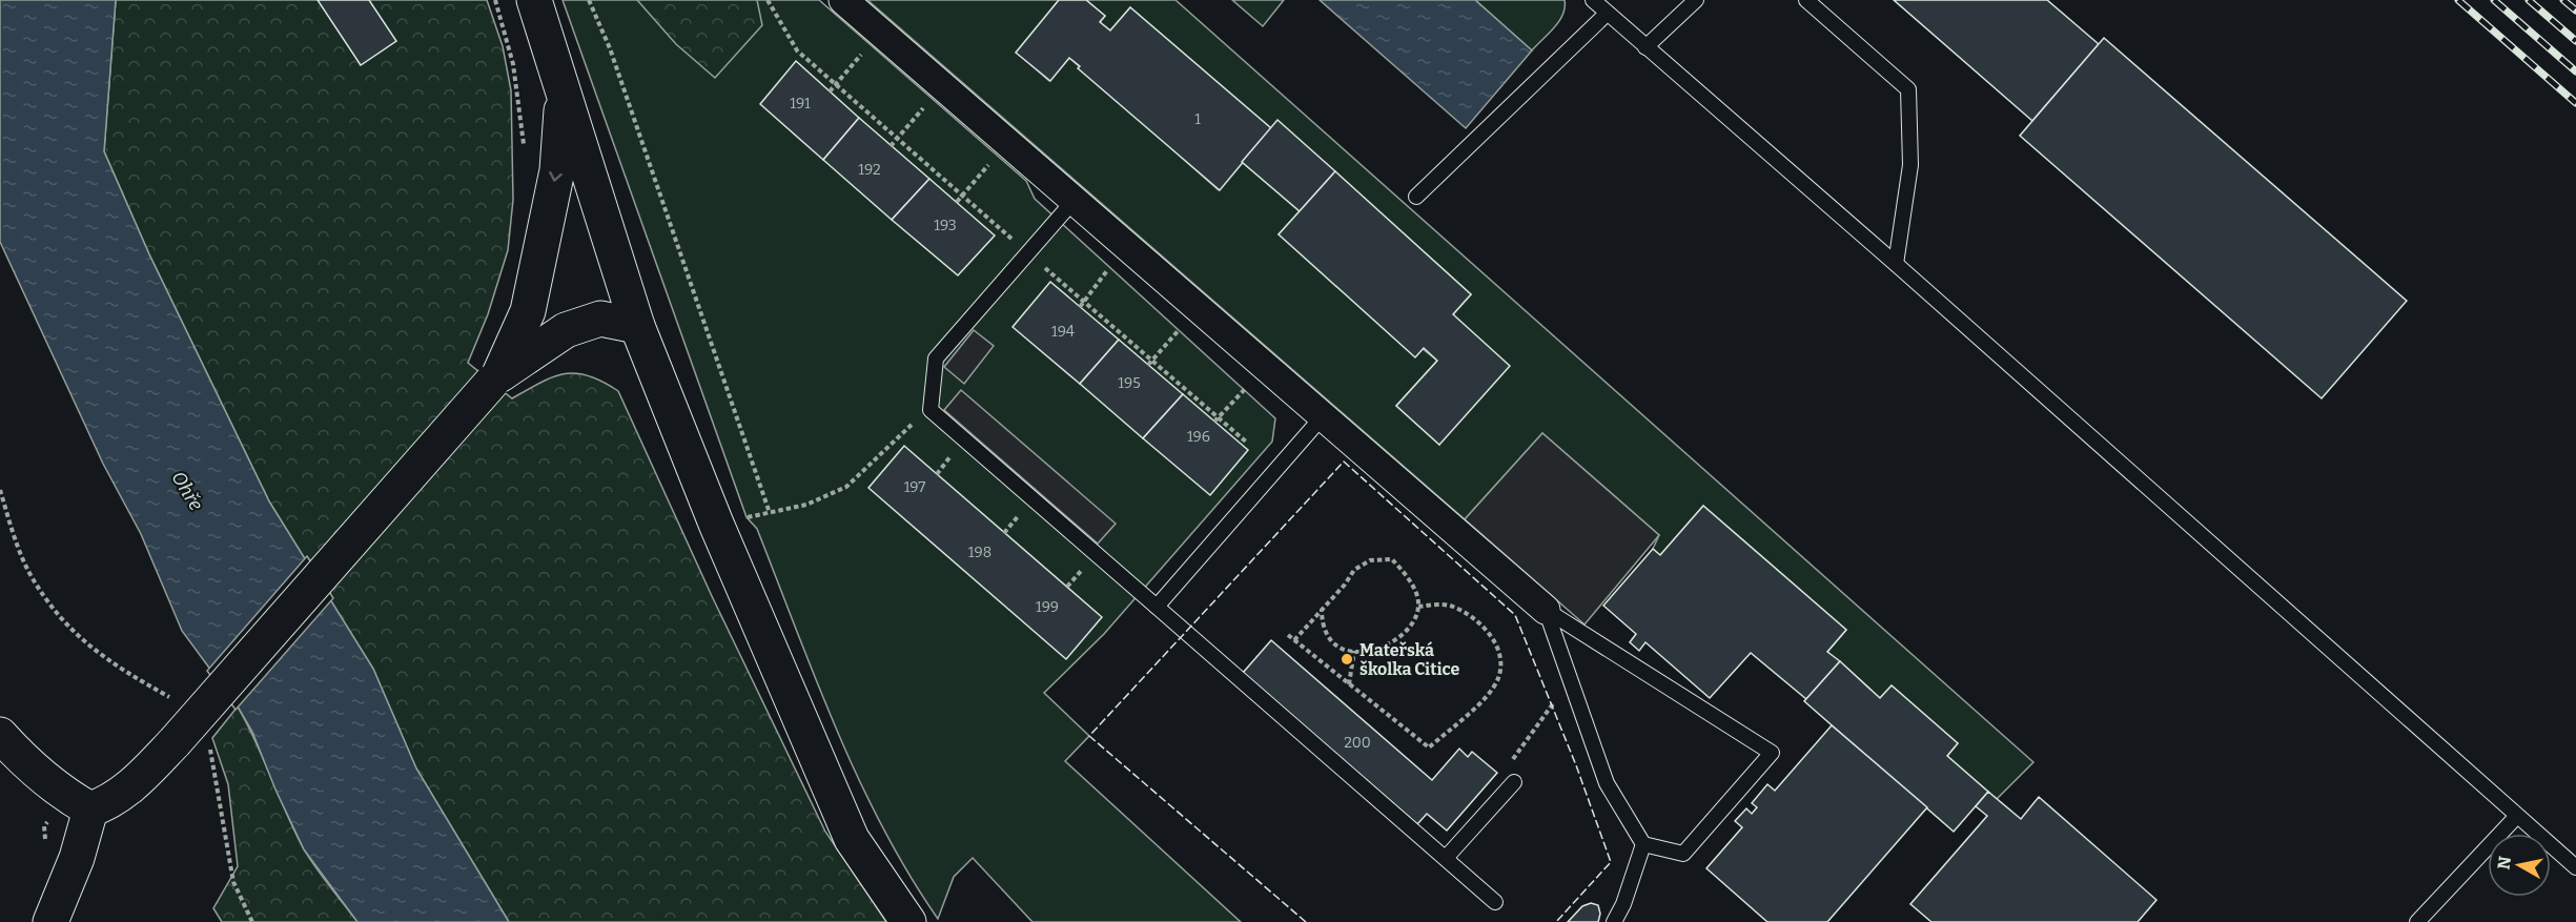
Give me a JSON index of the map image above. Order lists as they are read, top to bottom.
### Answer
{
  "water": ["Ohře"],
  "places": ["Mateřská školka Citice"],
  "house_numbers": [
    "191",
    "1",
    "192",
    "193",
    "194",
    "195",
    "196",
    "197",
    "198",
    "199",
    "200"
  ],
  "north": "left"
}
